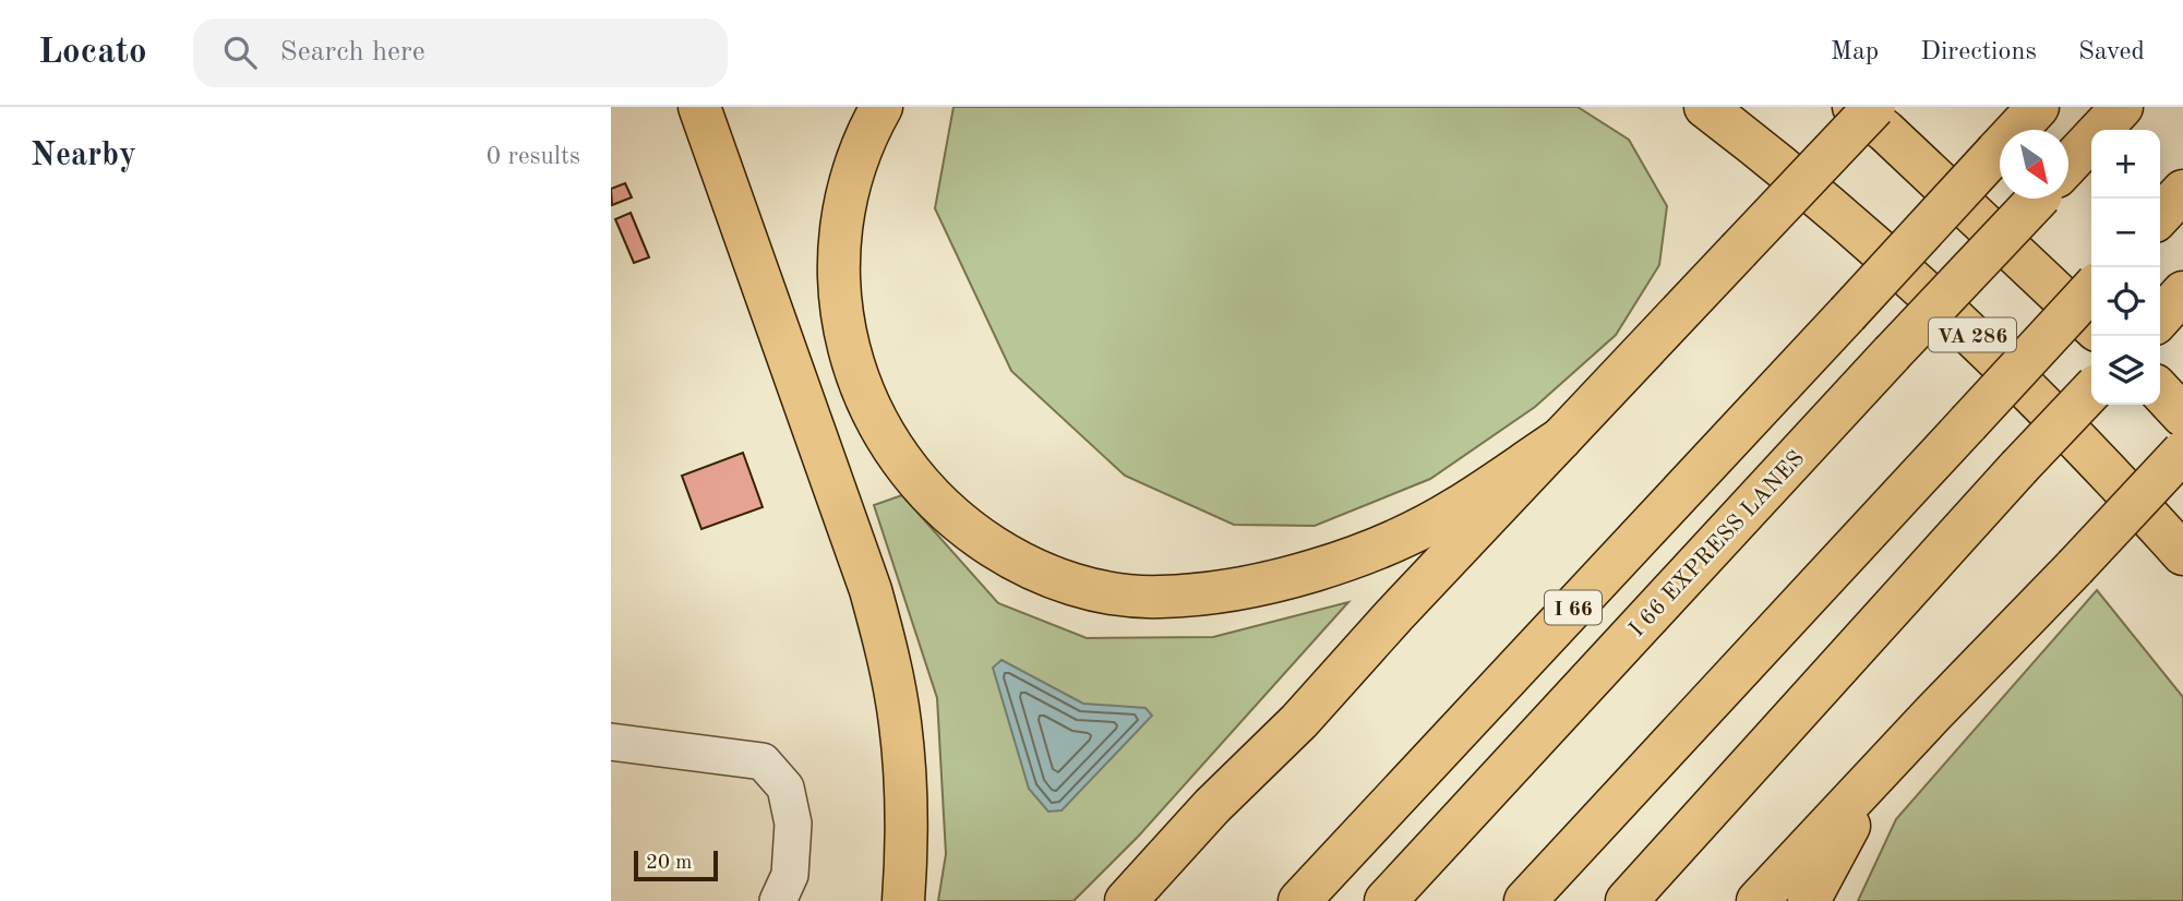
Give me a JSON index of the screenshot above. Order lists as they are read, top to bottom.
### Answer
{
  "streets": {
    "highway": ["VA 286", "I 66 EXPRESS LANES", "I 66"]
  },
  "scale_bar": "20 m",
  "north": "bottom right",
  "page": {
    "header": "Locato",
    "search": "Search here",
    "nav": ["Map", "Directions", "Saved"],
    "heading": ["Nearby", "0 results"],
    "map_buttons": ["+", "−"],
    "scale": "20 m"
  }
}
